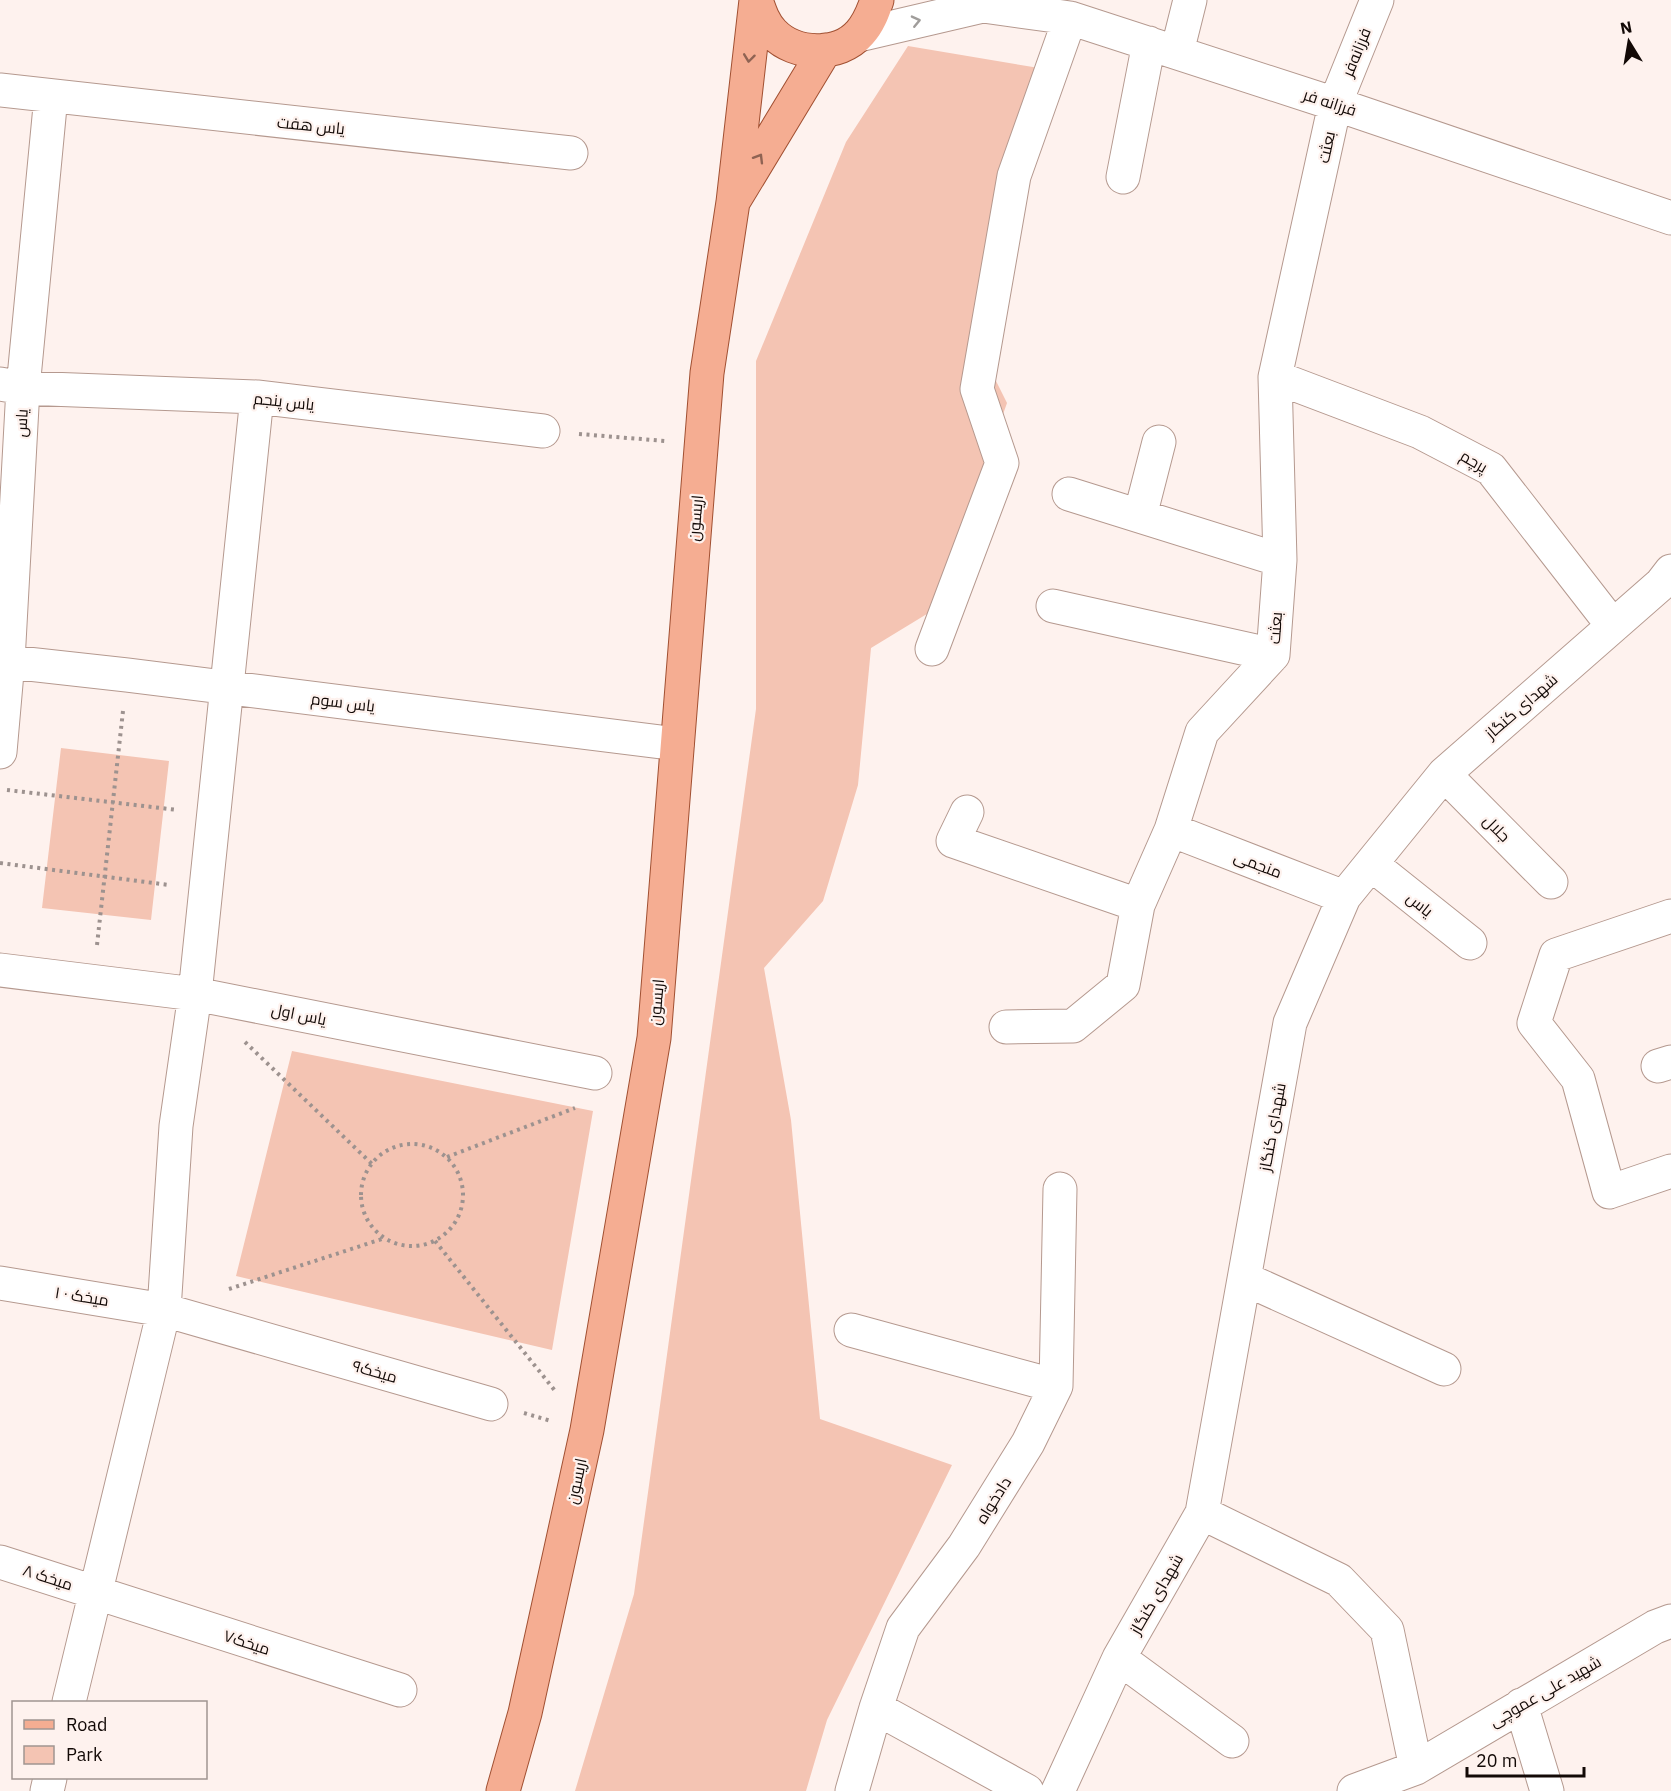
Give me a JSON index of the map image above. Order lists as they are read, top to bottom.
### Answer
{
  "streets": {
    "main road": ["اریسون"],
    "street": [
      "فرزانه‌فر",
      "فرزانه فر",
      "یاس هفت",
      "بعثت",
      "یاس پنجم",
      "یاس",
      "پرچم",
      "یاس سوم",
      "شهدای کنگاز",
      "جلال",
      "منجمی",
      "یاس اول",
      "میخک ۰ ۱",
      "میخک۹",
      "دادخواه",
      "میخک ۸",
      "میخک۷",
      "شهید علی عموچی"
    ]
  },
  "crossings": [
    ["فرزانه‌فر", "فرزانه فر"],
    ["فرزانه‌فر", "بعثت"],
    ["فرزانه فر", "بعثت"],
    ["یاس هفت", "یاس"],
    ["بعثت", "پرچم"],
    ["بعثت", "منجمی"],
    ["یاس پنجم", "یاس"],
    ["یاس", "یاس سوم"],
    ["یاس", "شهدای کنگاز"],
    ["پرچم", "شهدای کنگاز"],
    ["اریسون", "یاس سوم"],
    ["شهدای کنگاز", "جلال"],
    ["شهدای کنگاز", "منجمی"],
    ["میخک ۰ ۱", "میخک۹"],
    ["میخک ۸", "میخک۷"]
  ],
  "legend": ["Road", "Park"],
  "scale_bar": "20 m",
  "north": "top"
}
